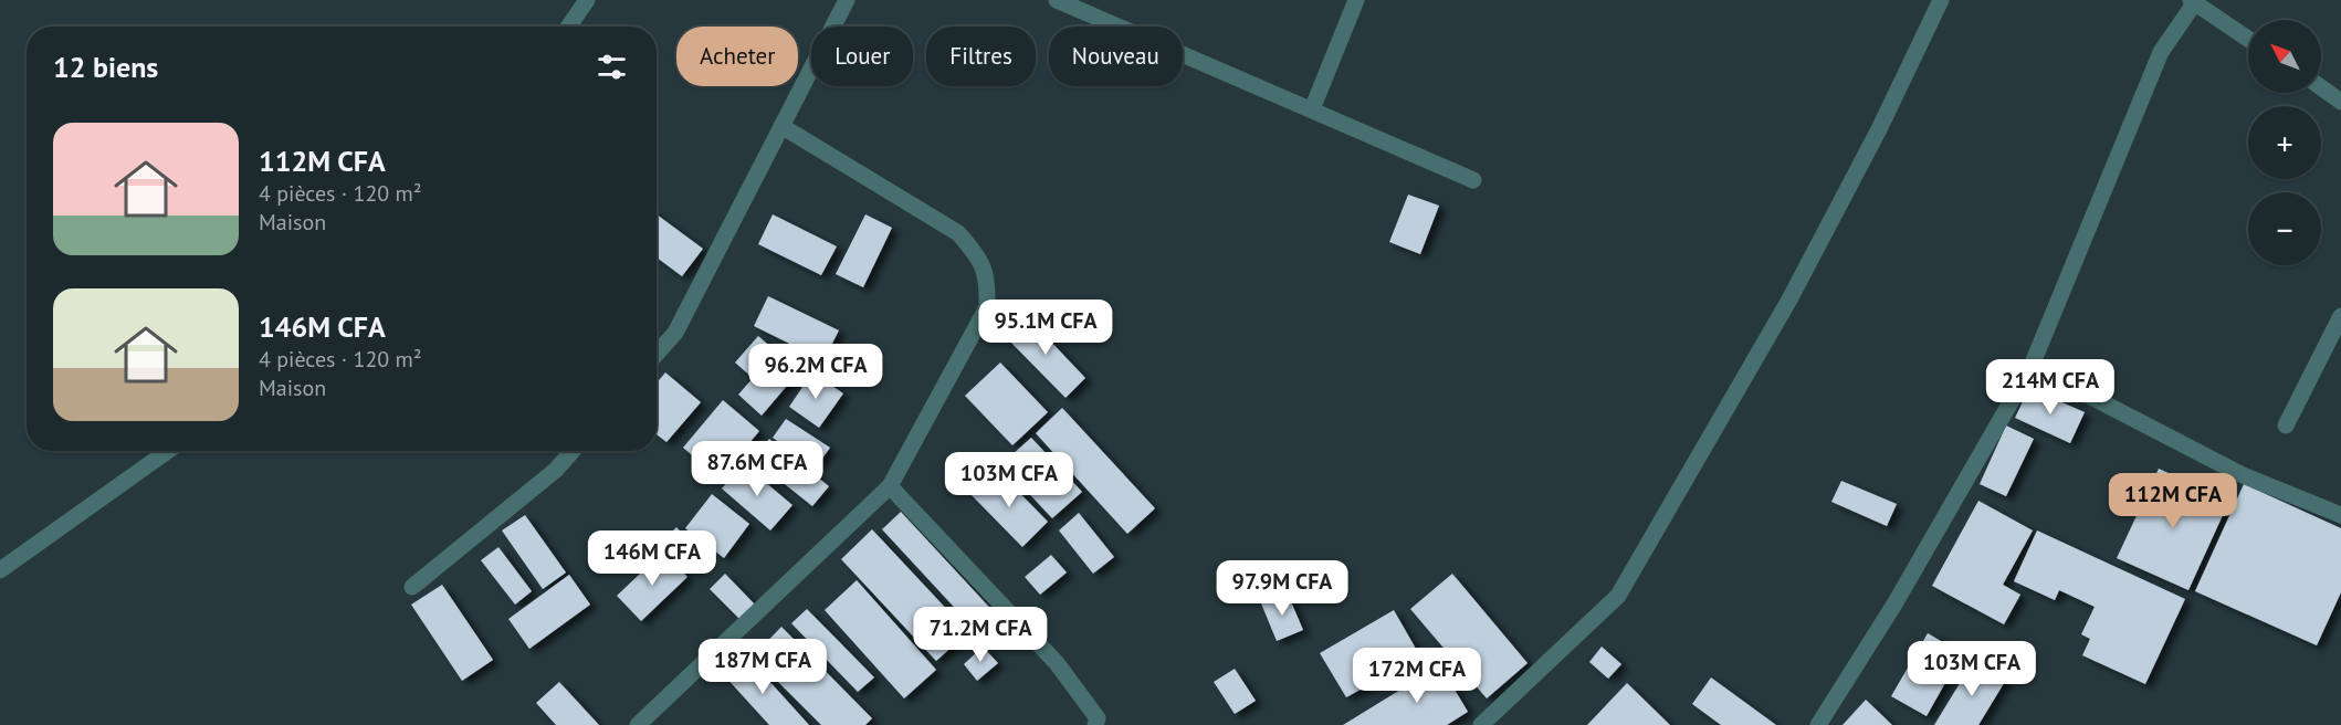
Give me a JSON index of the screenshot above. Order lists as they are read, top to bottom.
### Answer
{
  "north": "top left",
  "page": {
    "map_buttons": ["+", "−"],
    "chip": [
      "Acheter",
      "Louer",
      "Filtres",
      "Nouveau"
    ],
    "heading": "12 biens",
    "list": [
      {
        "name": "112M CFA",
        "note": "4 pièces · 120 m² · Maison"
      },
      {
        "name": "146M CFA",
        "note": "4 pièces · 120 m² · Maison"
      }
    ],
    "price": [
      "95.1M CFA",
      "96.2M CFA",
      "214M CFA",
      "87.6M CFA",
      "103M CFA",
      "112M CFA",
      "146M CFA",
      "97.9M CFA",
      "71.2M CFA",
      "187M CFA",
      "103M CFA",
      "172M CFA"
    ]
  }
}
